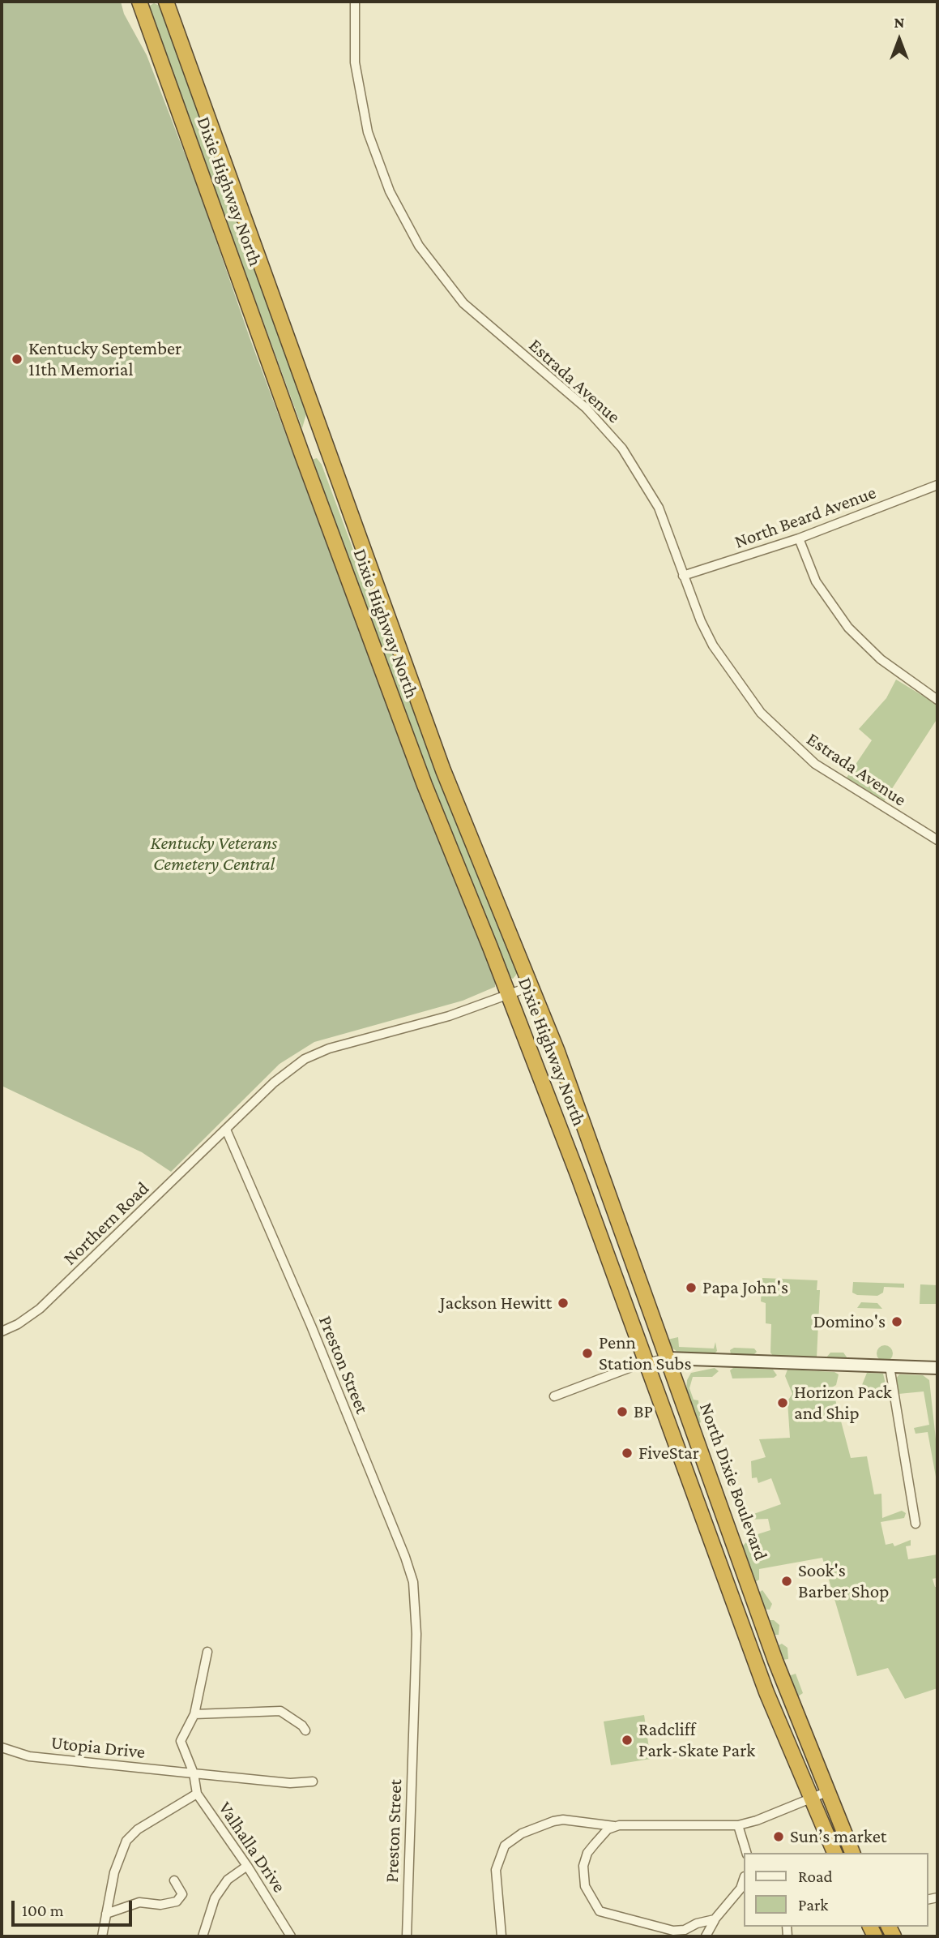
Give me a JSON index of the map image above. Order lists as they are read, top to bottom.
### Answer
{
  "streets": {
    "highway": ["Dixie Highway North", "North Dixie Boulevard"],
    "street": [
      "Estrada Avenue",
      "North Beard Avenue",
      "Northern Road",
      "Preston Street",
      "Utopia Drive",
      "Valhalla Drive"
    ]
  },
  "crossings": [
    ["Dixie Highway North", "North Dixie Boulevard"],
    ["Estrada Avenue", "North Beard Avenue"],
    ["Northern Road", "Preston Street"],
    ["Utopia Drive", "Valhalla Drive"]
  ],
  "parks": ["Kentucky Veterans Cemetery Central"],
  "places": [
    "Kentucky September 11th Memorial",
    "Papa John's",
    "Jackson Hewitt",
    "Domino's",
    "Penn Station Subs",
    "Horizon Pack and Ship",
    "BP",
    "FiveStar",
    "Sook's Barber Shop",
    "Radcliff Park-Skate Park",
    "Sun’s market"
  ],
  "legend": ["Road", "Park"],
  "scale_bar": "100 m",
  "north": "top"
}
